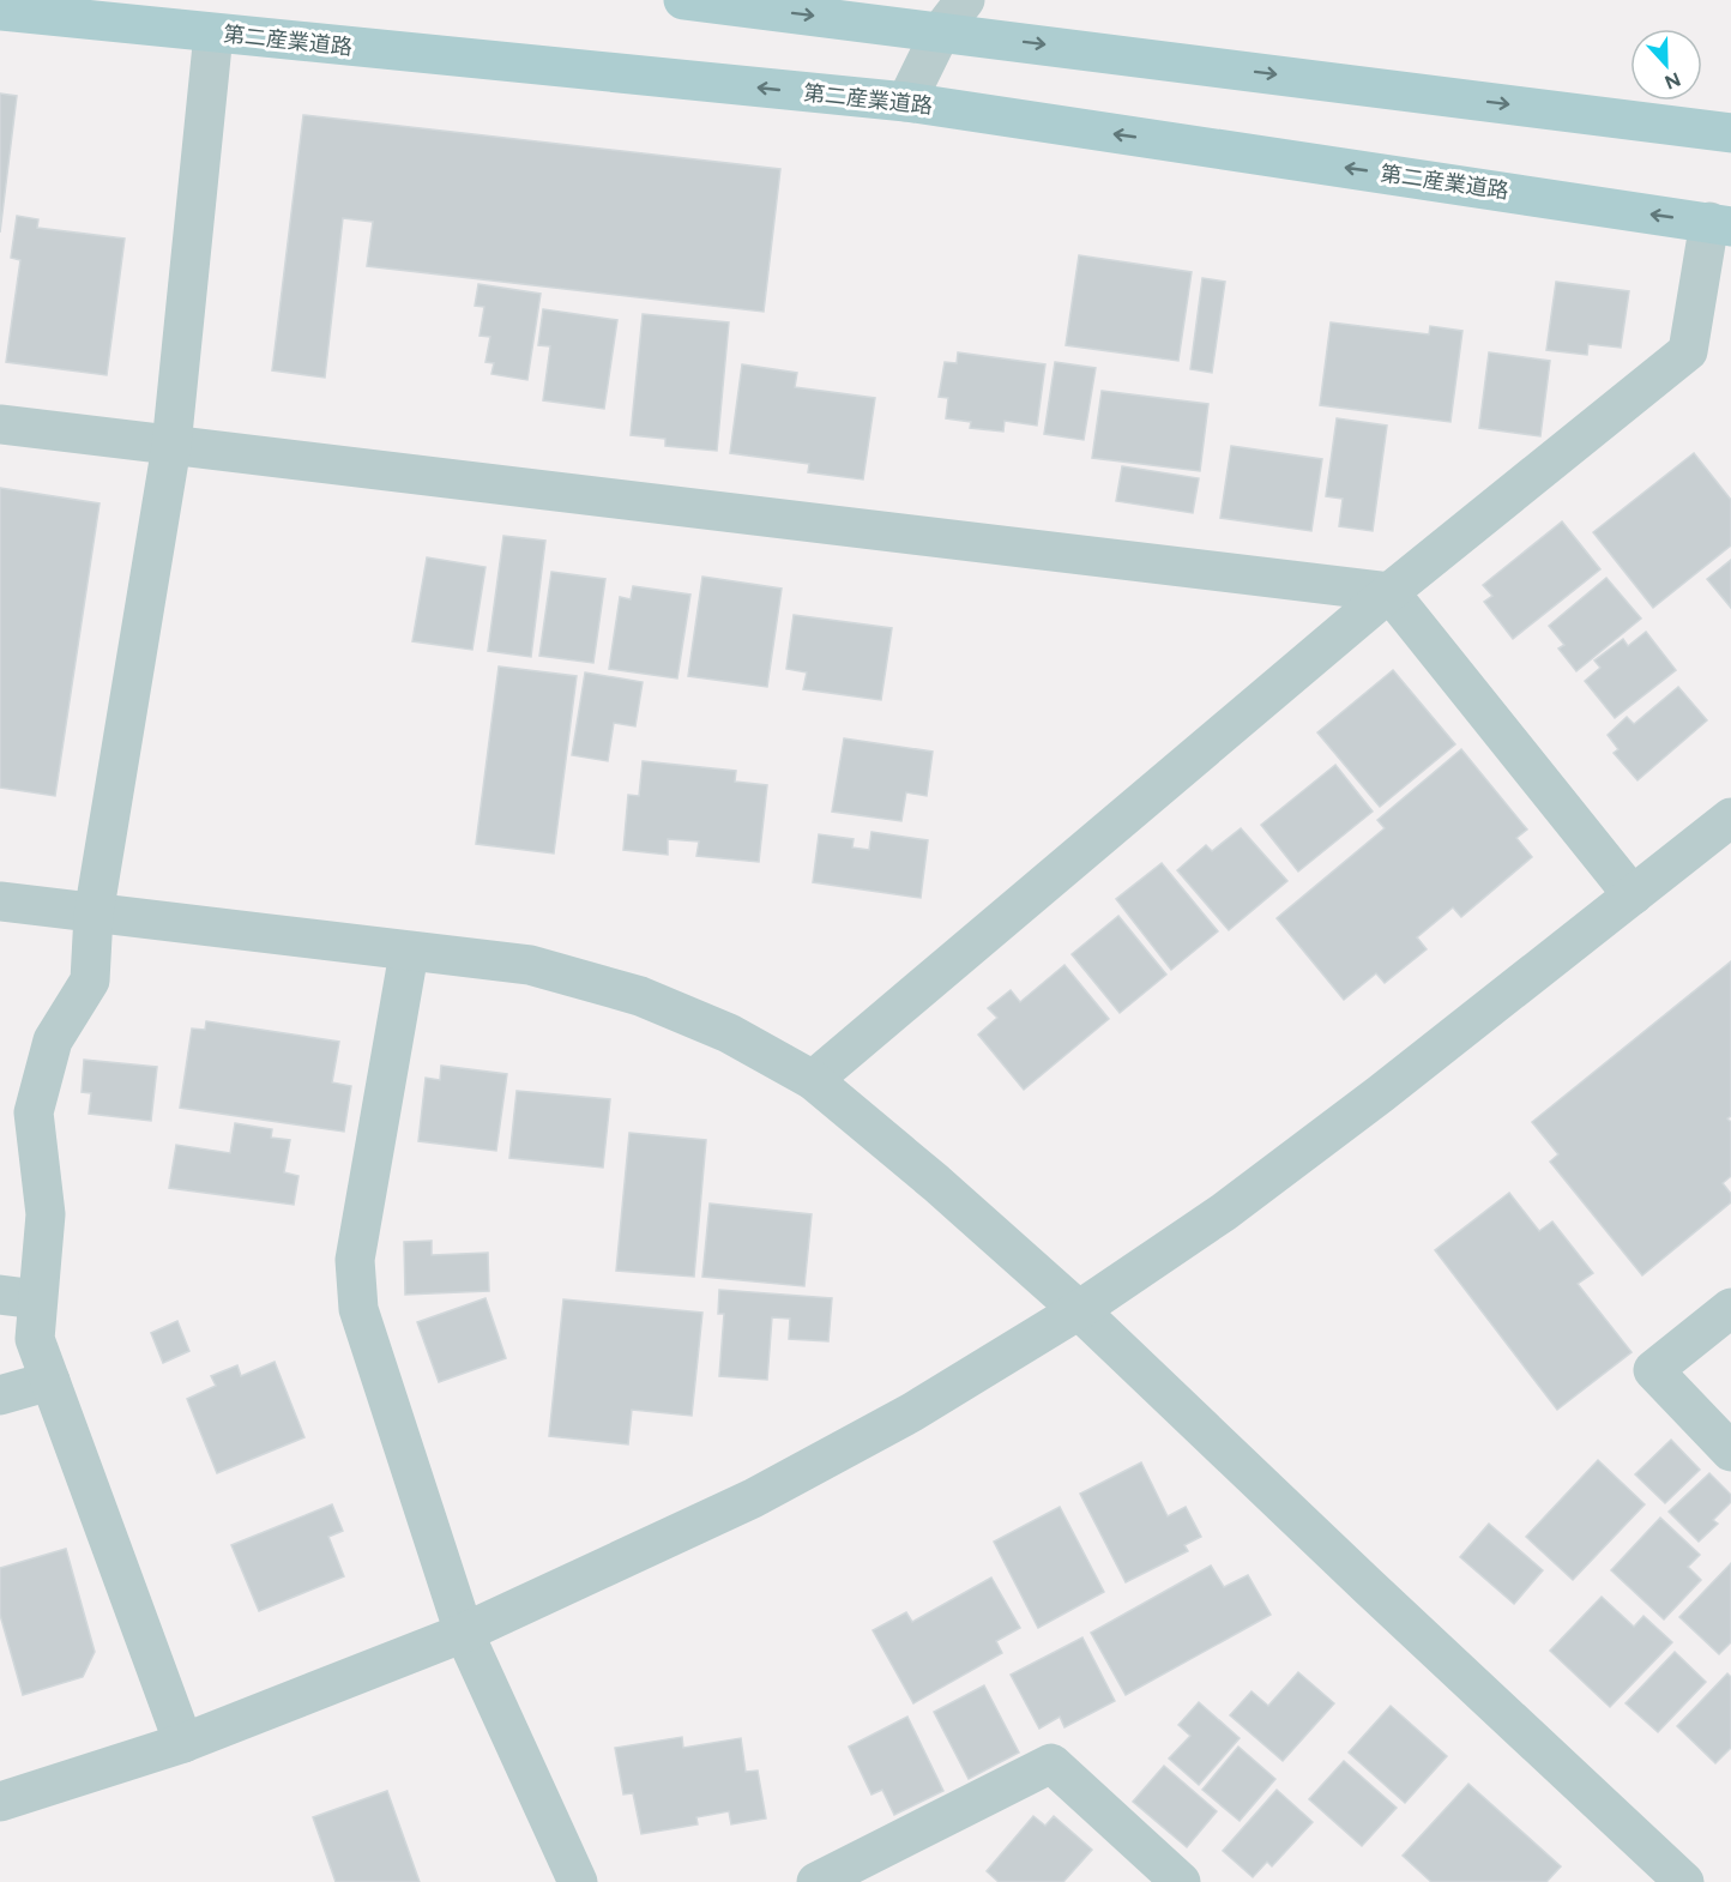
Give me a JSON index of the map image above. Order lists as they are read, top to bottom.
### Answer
{
  "streets": {
    "main road": ["第二産業道路"]
  },
  "north": "bottom"
}
